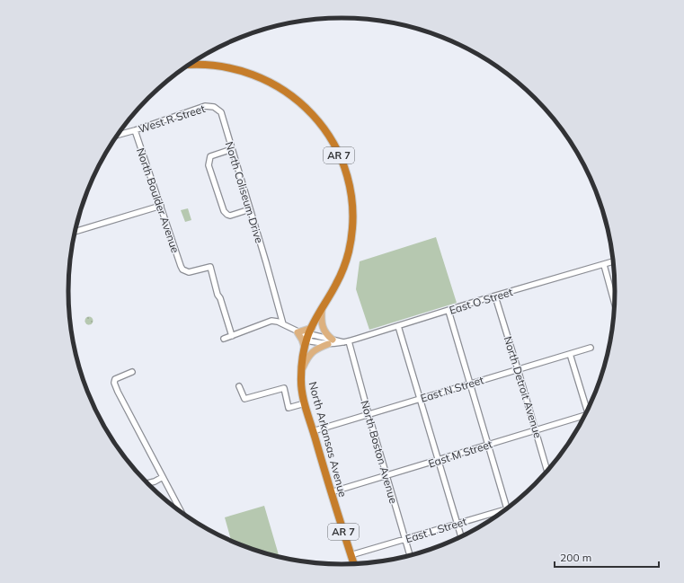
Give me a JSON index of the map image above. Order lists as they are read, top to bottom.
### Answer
{
  "streets": {
    "highway": ["AR 7", "North Arkansas Avenue"],
    "street": [
      "West R Street",
      "North Coliseum Drive",
      "North Boulder Avenue",
      "East O Street",
      "North Detroit Avenue",
      "East N Street",
      "North Boston Avenue",
      "East M Street",
      "East L Street"
    ]
  },
  "crossings": [
    ["West R Street", "North Coliseum Drive"],
    ["West R Street", "North Boulder Avenue"],
    ["North Coliseum Drive", "East O Street"],
    ["East O Street", "North Detroit Avenue"],
    ["East O Street", "North Arkansas Avenue"],
    ["East O Street", "North Boston Avenue"],
    ["North Detroit Avenue", "East N Street"],
    ["North Detroit Avenue", "East M Street"],
    ["East N Street", "North Arkansas Avenue"],
    ["East N Street", "North Boston Avenue"],
    ["North Arkansas Avenue", "East M Street"],
    ["North Arkansas Avenue", "East L Street"],
    ["North Boston Avenue", "East M Street"],
    ["North Boston Avenue", "East L Street"]
  ],
  "scale_bar": "200 m"
}
